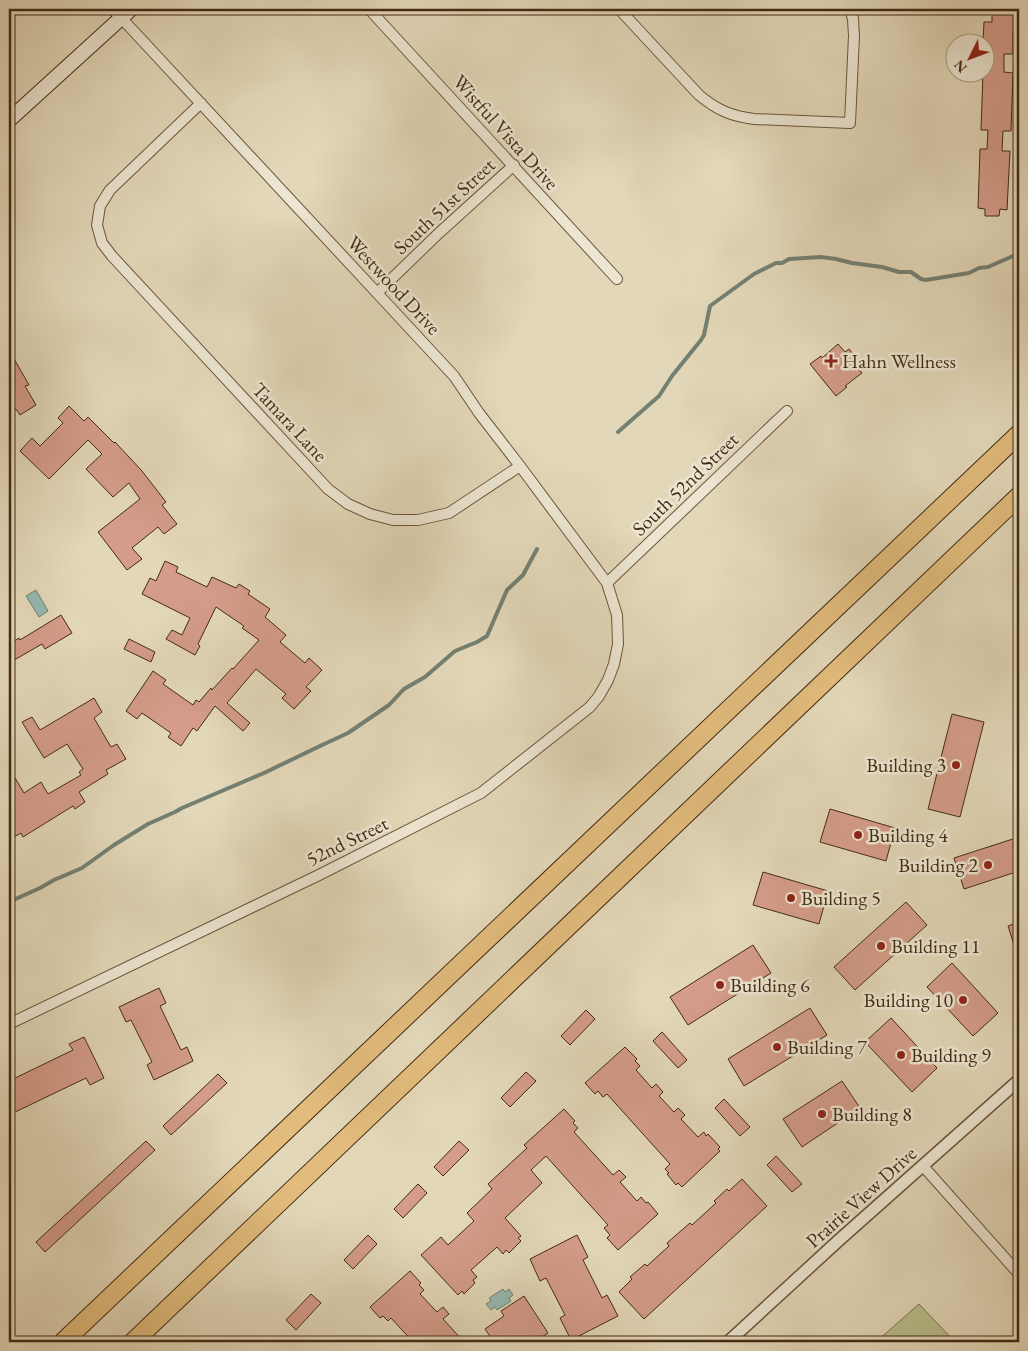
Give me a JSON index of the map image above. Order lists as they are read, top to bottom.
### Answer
{
  "streets": {
    "street": [
      "Wistful Vista Drive",
      "South 51st Street",
      "Westwood Drive",
      "Tamara Lane",
      "South 52nd Street",
      "52nd Street",
      "Prairie View Drive"
    ]
  },
  "crossings": [
    ["Wistful Vista Drive", "South 51st Street"],
    ["South 51st Street", "Westwood Drive"],
    ["Westwood Drive", "Tamara Lane"],
    ["Westwood Drive", "South 52nd Street"],
    ["Westwood Drive", "52nd Street"]
  ],
  "places": {
    "health": ["Hahn Wellness"],
    "other": [
      "Building 3",
      "Building 4",
      "Building 2",
      "Building 5",
      "Building 11",
      "Building 6",
      "Building 10",
      "Building 7",
      "Building 9",
      "Building 8"
    ]
  },
  "north": "bottom left"
}
